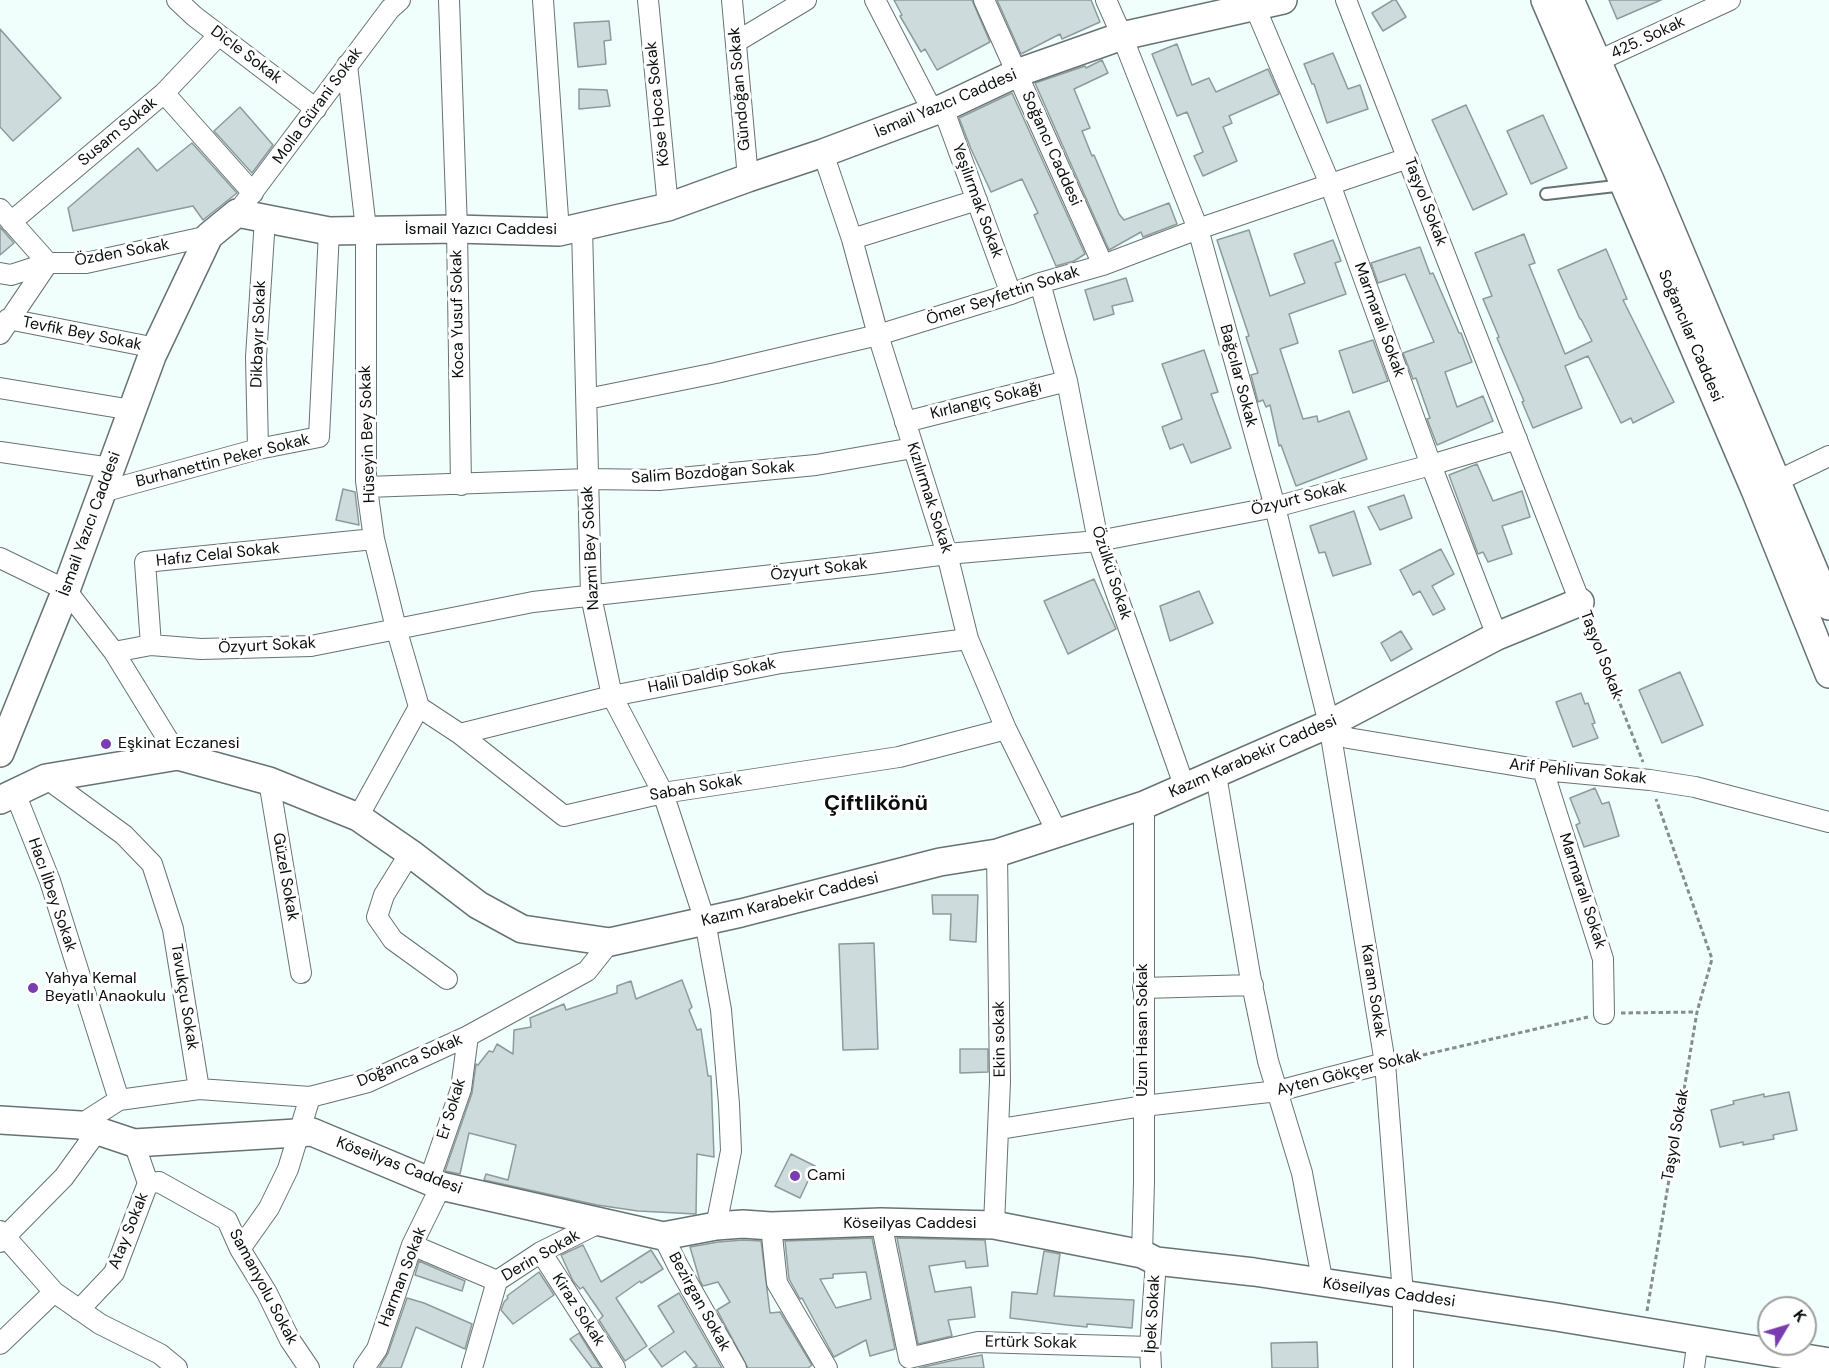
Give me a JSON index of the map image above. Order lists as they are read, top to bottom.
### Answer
{
  "streets": {
    "street": [
      "425. Sokak",
      "Dicle Sokak",
      "Gündoğan Sokak",
      "Köse Hoca Sokak",
      "İsmail Yazıcı Caddesi",
      "Molla Gürani Sokak",
      "Susam Sokak",
      "Soğancı Caddesi",
      "Yeşilırmak Sokak",
      "Taşyol Sokak",
      "Özden Sokak",
      "Ömer Seyfettin Sokak",
      "Koca Yusuf Sokak",
      "Marmaralı Sokak",
      "Tevfik Bey Sokak",
      "Dikbayır Sokak",
      "Soğancılar Caddesi",
      "Bağcılar Sokak",
      "Kırlangıç Sokağı",
      "Hüseyin Bey Sokak",
      "Burhanettin Peker Sokak",
      "Salim Bozdoğan Sokak",
      "Kızılırmak Sokak",
      "Özyurt Sokak",
      "Nazmi Bey Sokak",
      "Hafız Celal Sokak",
      "Özülkü Sokak",
      "Halil Daldip Sokak",
      "Kazım Karabekir Caddesi",
      "Arif Pehlivan Sokak",
      "Sabah Sokak",
      "Güzel Sokak",
      "Hacı İlbey Sokak",
      "Karam Sokak",
      "Tavukçu Sokak",
      "Uzun Hasan Sokak",
      "Ekin sokak",
      "Doğanca Sokak",
      "Ayten Gökçer Sokak",
      "Er Sokak",
      "Köseilyas Caddesi",
      "Atay Sokak",
      "Derin Sokak",
      "Harman Sokak",
      "Samanyolu Sokak",
      "Bezirgan Sokak",
      "Kiraz Sokak",
      "İpek Sokak",
      "Ertürk Sokak"
    ]
  },
  "crossings": [
    ["425. Sokak", "Soğancılar Caddesi"],
    ["Dicle Sokak", "Molla Gürani Sokak"],
    ["Dicle Sokak", "Susam Sokak"],
    ["Gündoğan Sokak", "İsmail Yazıcı Caddesi"],
    ["Köse Hoca Sokak", "İsmail Yazıcı Caddesi"],
    ["İsmail Yazıcı Caddesi", "Molla Gürani Sokak"],
    ["İsmail Yazıcı Caddesi", "Soğancı Caddesi"],
    ["İsmail Yazıcı Caddesi", "Yeşilırmak Sokak"],
    ["İsmail Yazıcı Caddesi", "Özden Sokak"],
    ["İsmail Yazıcı Caddesi", "Koca Yusuf Sokak"],
    ["İsmail Yazıcı Caddesi", "Marmaralı Sokak"],
    ["İsmail Yazıcı Caddesi", "Tevfik Bey Sokak"],
    ["İsmail Yazıcı Caddesi", "Dikbayır Sokak"],
    ["İsmail Yazıcı Caddesi", "Bağcılar Sokak"],
    ["İsmail Yazıcı Caddesi", "Hüseyin Bey Sokak"],
    ["İsmail Yazıcı Caddesi", "Burhanettin Peker Sokak"],
    ["İsmail Yazıcı Caddesi", "Kızılırmak Sokak"],
    ["İsmail Yazıcı Caddesi", "Nazmi Bey Sokak"],
    ["Molla Gürani Sokak", "Hüseyin Bey Sokak"],
    ["Soğancı Caddesi", "Ömer Seyfettin Sokak"],
    ["Yeşilırmak Sokak", "Ömer Seyfettin Sokak"],
    ["Taşyol Sokak", "Ömer Seyfettin Sokak"],
    ["Taşyol Sokak", "Özyurt Sokak"],
    ["Taşyol Sokak", "Kazım Karabekir Caddesi"],
    ["Taşyol Sokak", "Arif Pehlivan Sokak"],
    ["Taşyol Sokak", "Ayten Gökçer Sokak"],
    ["Taşyol Sokak", "Köseilyas Caddesi"],
    ["Ömer Seyfettin Sokak", "Marmaralı Sokak"],
    ["Ömer Seyfettin Sokak", "Bağcılar Sokak"],
    ["Ömer Seyfettin Sokak", "Kızılırmak Sokak"],
    ["Ömer Seyfettin Sokak", "Nazmi Bey Sokak"],
    ["Ömer Seyfettin Sokak", "Özülkü Sokak"],
    ["Koca Yusuf Sokak", "Salim Bozdoğan Sokak"],
    ["Marmaralı Sokak", "Özyurt Sokak"],
    ["Marmaralı Sokak", "Kazım Karabekir Caddesi"],
    ["Marmaralı Sokak", "Arif Pehlivan Sokak"],
    ["Marmaralı Sokak", "Ayten Gökçer Sokak"],
    ["Dikbayır Sokak", "Burhanettin Peker Sokak"],
    ["Bağcılar Sokak", "Özyurt Sokak"],
    ["Bağcılar Sokak", "Kazım Karabekir Caddesi"],
    ["Bağcılar Sokak", "Arif Pehlivan Sokak"],
    ["Bağcılar Sokak", "Karam Sokak"],
    ["Kırlangıç Sokağı", "Kızılırmak Sokak"],
    ["Kırlangıç Sokağı", "Özülkü Sokak"],
    ["Hüseyin Bey Sokak", "Salim Bozdoğan Sokak"],
    ["Hüseyin Bey Sokak", "Özyurt Sokak"],
    ["Hüseyin Bey Sokak", "Hafız Celal Sokak"],
    ["Hüseyin Bey Sokak", "Sabah Sokak"],
    ["Salim Bozdoğan Sokak", "Kızılırmak Sokak"],
    ["Salim Bozdoğan Sokak", "Nazmi Bey Sokak"],
    ["Kızılırmak Sokak", "Özyurt Sokak"],
    ["Kızılırmak Sokak", "Halil Daldip Sokak"],
    ["Kızılırmak Sokak", "Kazım Karabekir Caddesi"],
    ["Kızılırmak Sokak", "Sabah Sokak"],
    ["Özyurt Sokak", "Nazmi Bey Sokak"],
    ["Özyurt Sokak", "Hafız Celal Sokak"],
    ["Özyurt Sokak", "Özülkü Sokak"],
    ["Nazmi Bey Sokak", "Halil Daldip Sokak"],
    ["Nazmi Bey Sokak", "Kazım Karabekir Caddesi"],
    ["Nazmi Bey Sokak", "Sabah Sokak"],
    ["Nazmi Bey Sokak", "Köseilyas Caddesi"],
    ["Özülkü Sokak", "Kazım Karabekir Caddesi"],
    ["Halil Daldip Sokak", "Sabah Sokak"],
    ["Kazım Karabekir Caddesi", "Arif Pehlivan Sokak"],
    ["Kazım Karabekir Caddesi", "Güzel Sokak"],
    ["Kazım Karabekir Caddesi", "Hacı İlbey Sokak"],
    ["Kazım Karabekir Caddesi", "Karam Sokak"],
    ["Kazım Karabekir Caddesi", "Tavukçu Sokak"],
    ["Kazım Karabekir Caddesi", "Uzun Hasan Sokak"],
    ["Kazım Karabekir Caddesi", "Ekin sokak"],
    ["Kazım Karabekir Caddesi", "Doğanca Sokak"],
    ["Arif Pehlivan Sokak", "Karam Sokak"],
    ["Hacı İlbey Sokak", "Doğanca Sokak"],
    ["Karam Sokak", "Ayten Gökçer Sokak"],
    ["Karam Sokak", "Köseilyas Caddesi"],
    ["Tavukçu Sokak", "Doğanca Sokak"],
    ["Uzun Hasan Sokak", "Ayten Gökçer Sokak"],
    ["Uzun Hasan Sokak", "Köseilyas Caddesi"],
    ["Uzun Hasan Sokak", "İpek Sokak"],
    ["Ekin sokak", "Ayten Gökçer Sokak"],
    ["Ekin sokak", "Köseilyas Caddesi"],
    ["Doğanca Sokak", "Er Sokak"],
    ["Doğanca Sokak", "Köseilyas Caddesi"],
    ["Er Sokak", "Köseilyas Caddesi"],
    ["Er Sokak", "Harman Sokak"],
    ["Köseilyas Caddesi", "Atay Sokak"],
    ["Köseilyas Caddesi", "Derin Sokak"],
    ["Köseilyas Caddesi", "Harman Sokak"],
    ["Köseilyas Caddesi", "Bezirgan Sokak"],
    ["Köseilyas Caddesi", "İpek Sokak"],
    ["Köseilyas Caddesi", "Ertürk Sokak"],
    ["Atay Sokak", "Samanyolu Sokak"],
    ["Derin Sokak", "Kiraz Sokak"],
    ["İpek Sokak", "Ertürk Sokak"]
  ],
  "districts": ["Çiftlikönü"],
  "places": ["Eşkinat Eczanesi", "Yahya Kemal Beyatlı Anaokulu", "Cami"],
  "north": "top right"
}
